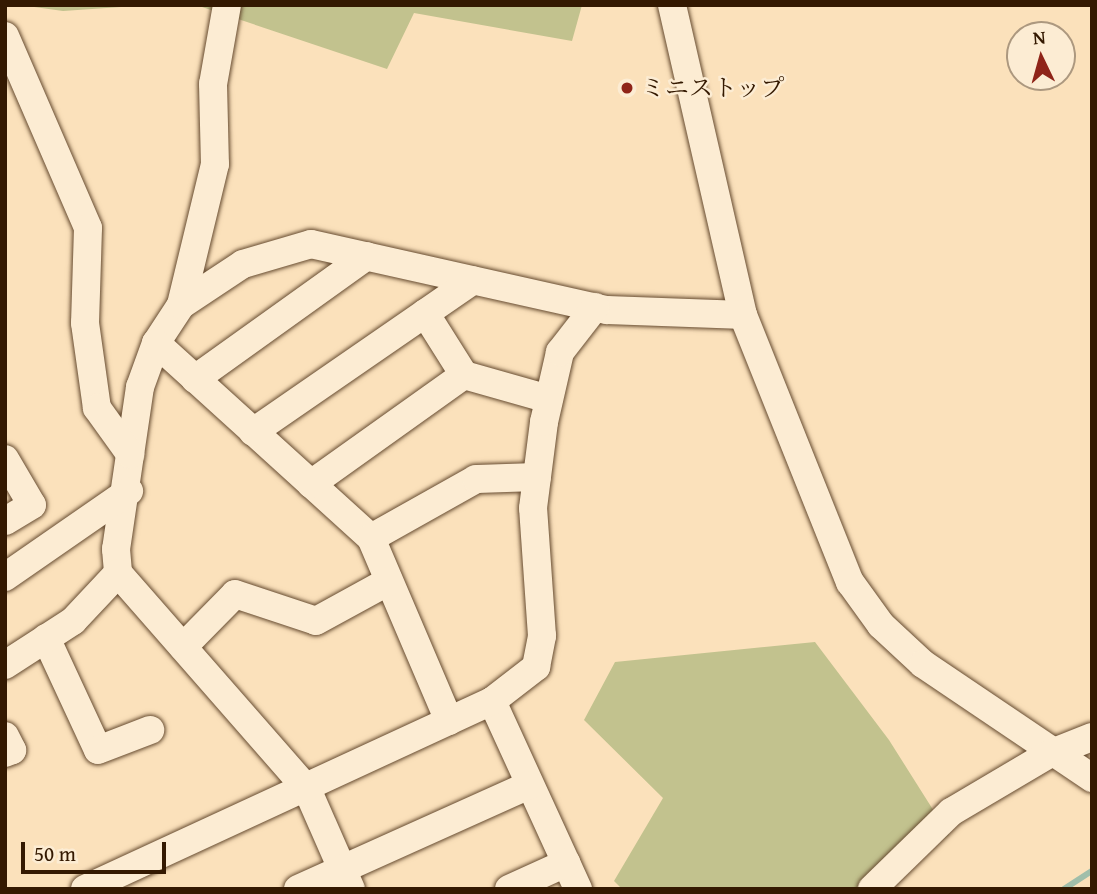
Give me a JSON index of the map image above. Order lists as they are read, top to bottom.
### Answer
{
  "places": ["ミニストップ"],
  "scale_bar": "50 m",
  "north": "top"
}
